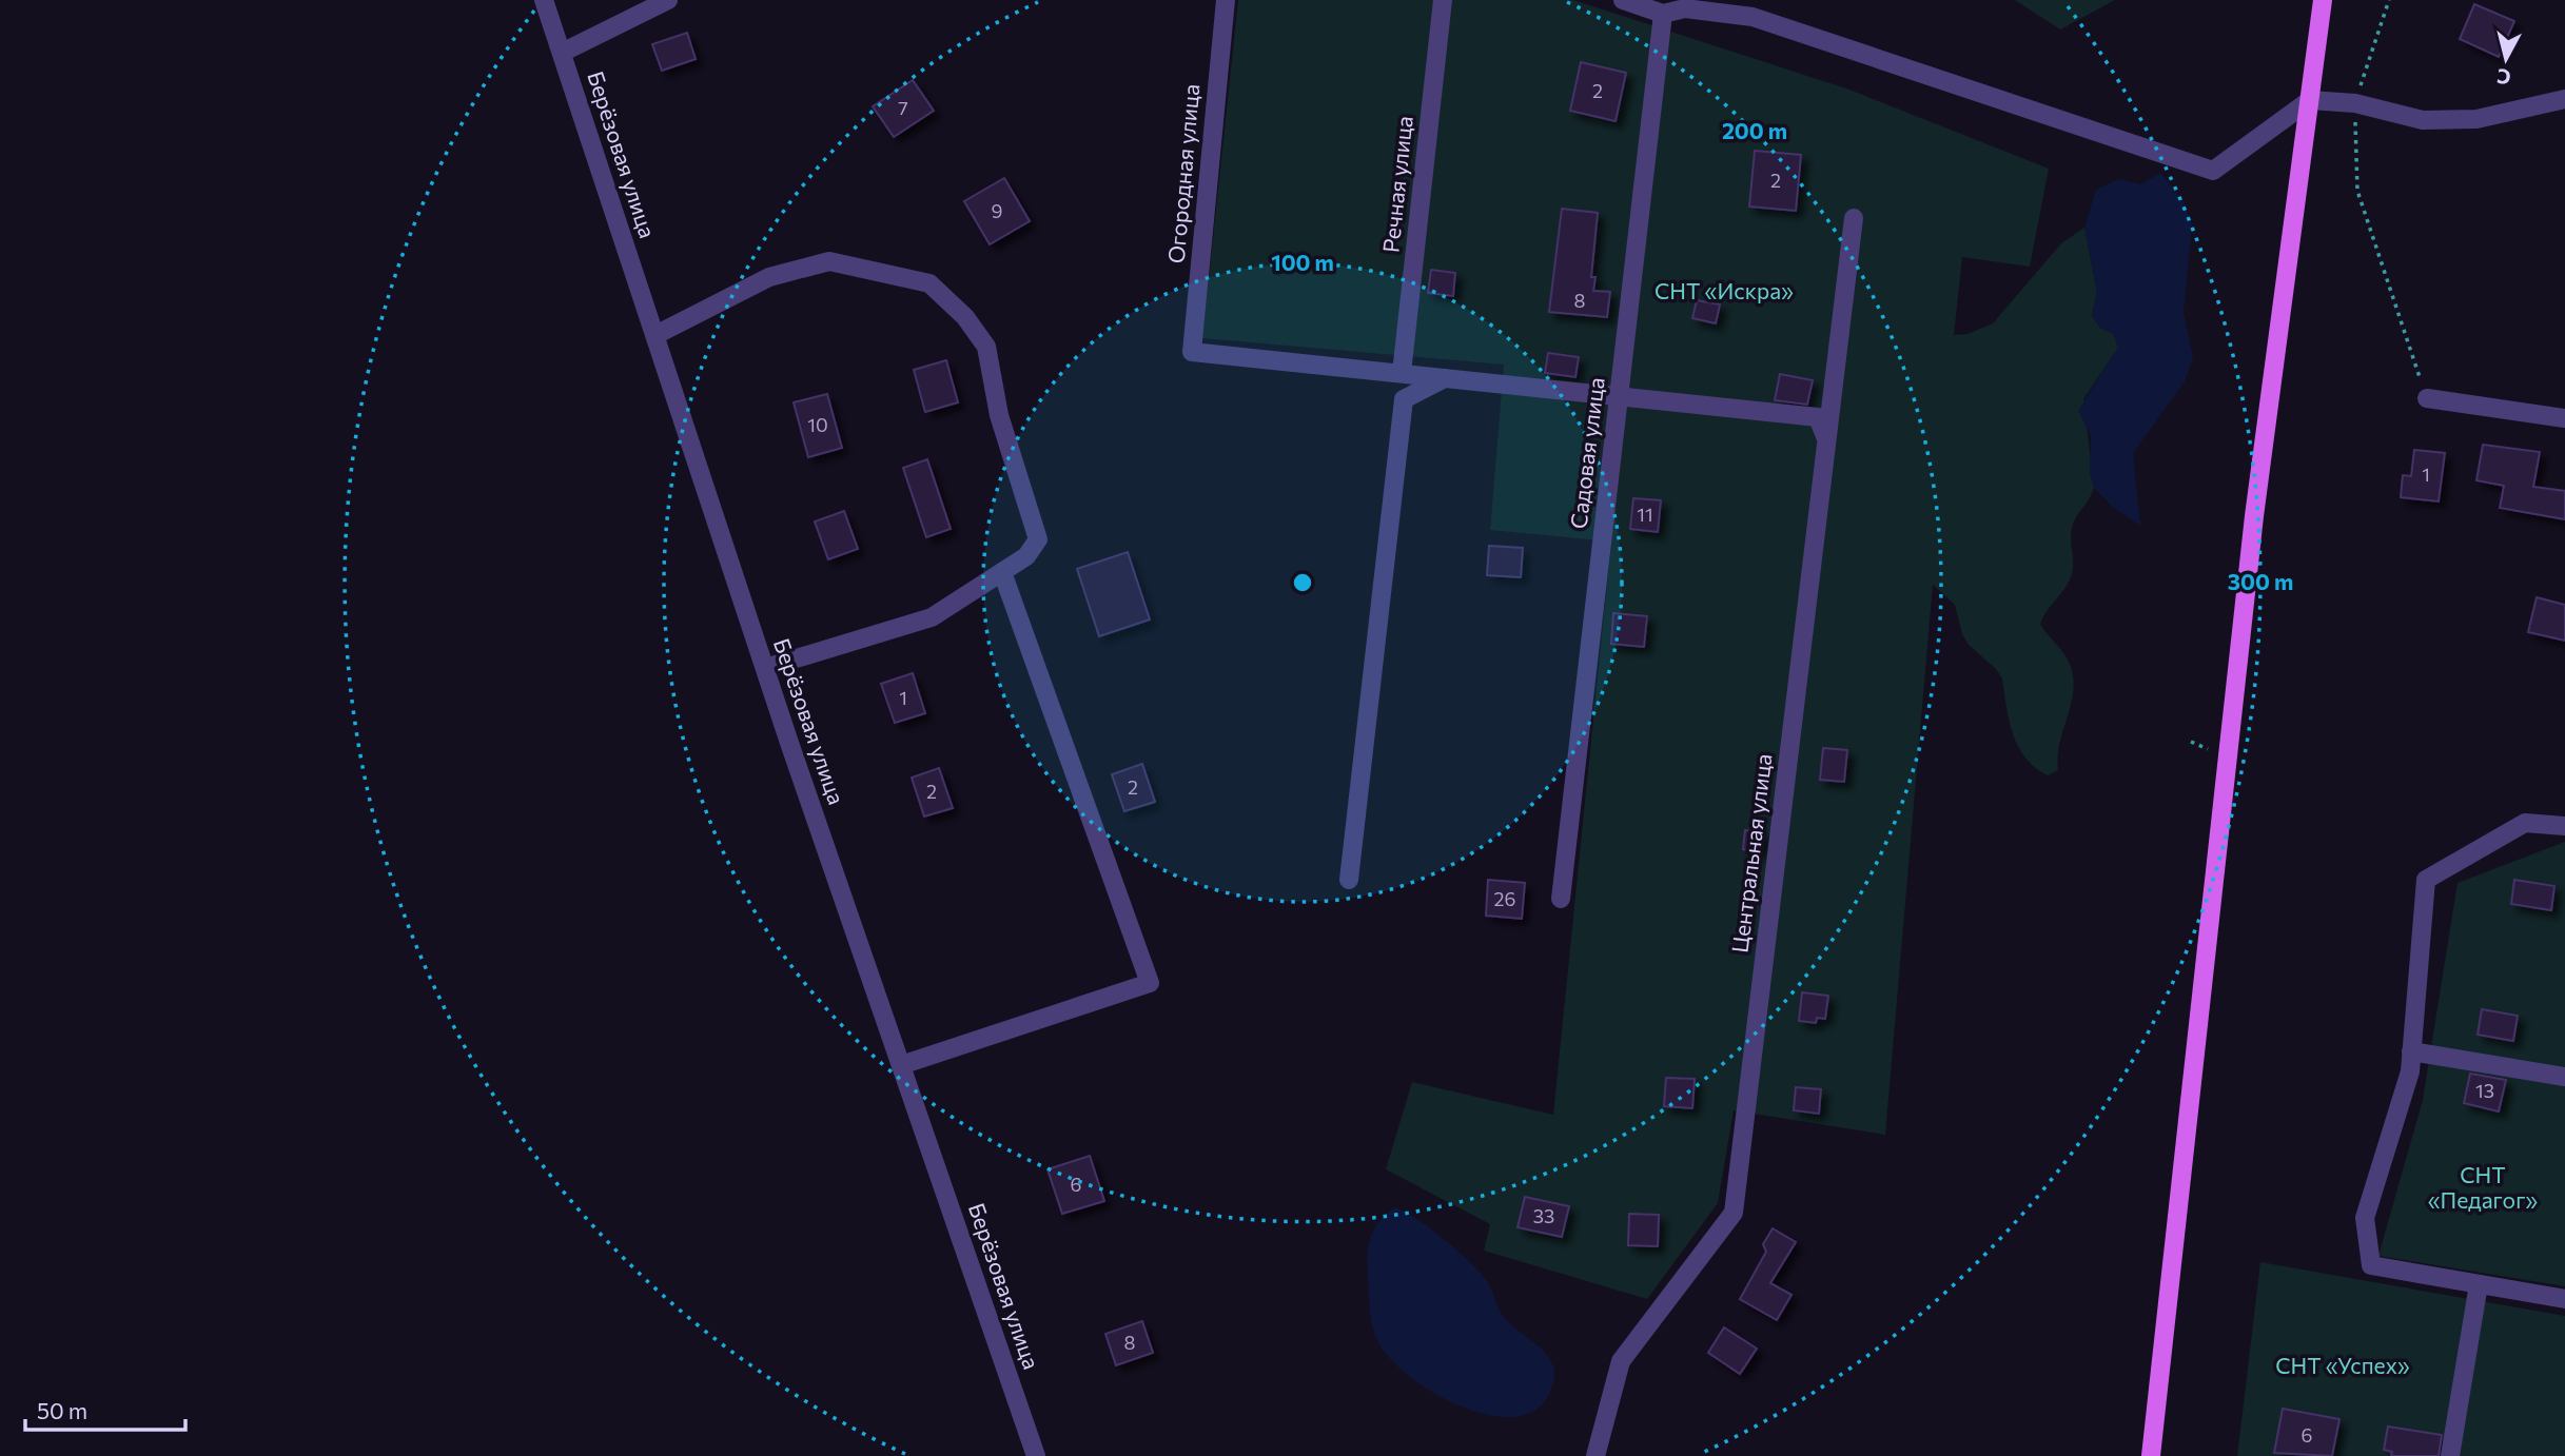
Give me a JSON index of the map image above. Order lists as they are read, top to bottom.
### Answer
{
  "streets": {
    "street": [
      "Берёзовая улица",
      "Огородная улица",
      "Речная улица",
      "Садовая улица",
      "Центральная улица"
    ]
  },
  "crossings": [
    ["Огородная улица", "Речная улица"]
  ],
  "parks": ["СНТ «Искра»", "СНТ «Педагог»", "СНТ «Успех»"],
  "house_numbers": [
    "2",
    "7",
    "2",
    "9",
    "8",
    "10",
    "1",
    "11",
    "1",
    "2",
    "2",
    "26",
    "13",
    "6",
    "33",
    "8",
    "6"
  ],
  "scale_bar": "50 m",
  "north": "bottom",
  "rings": ["200 m", "100 m", "300 m"]
}
